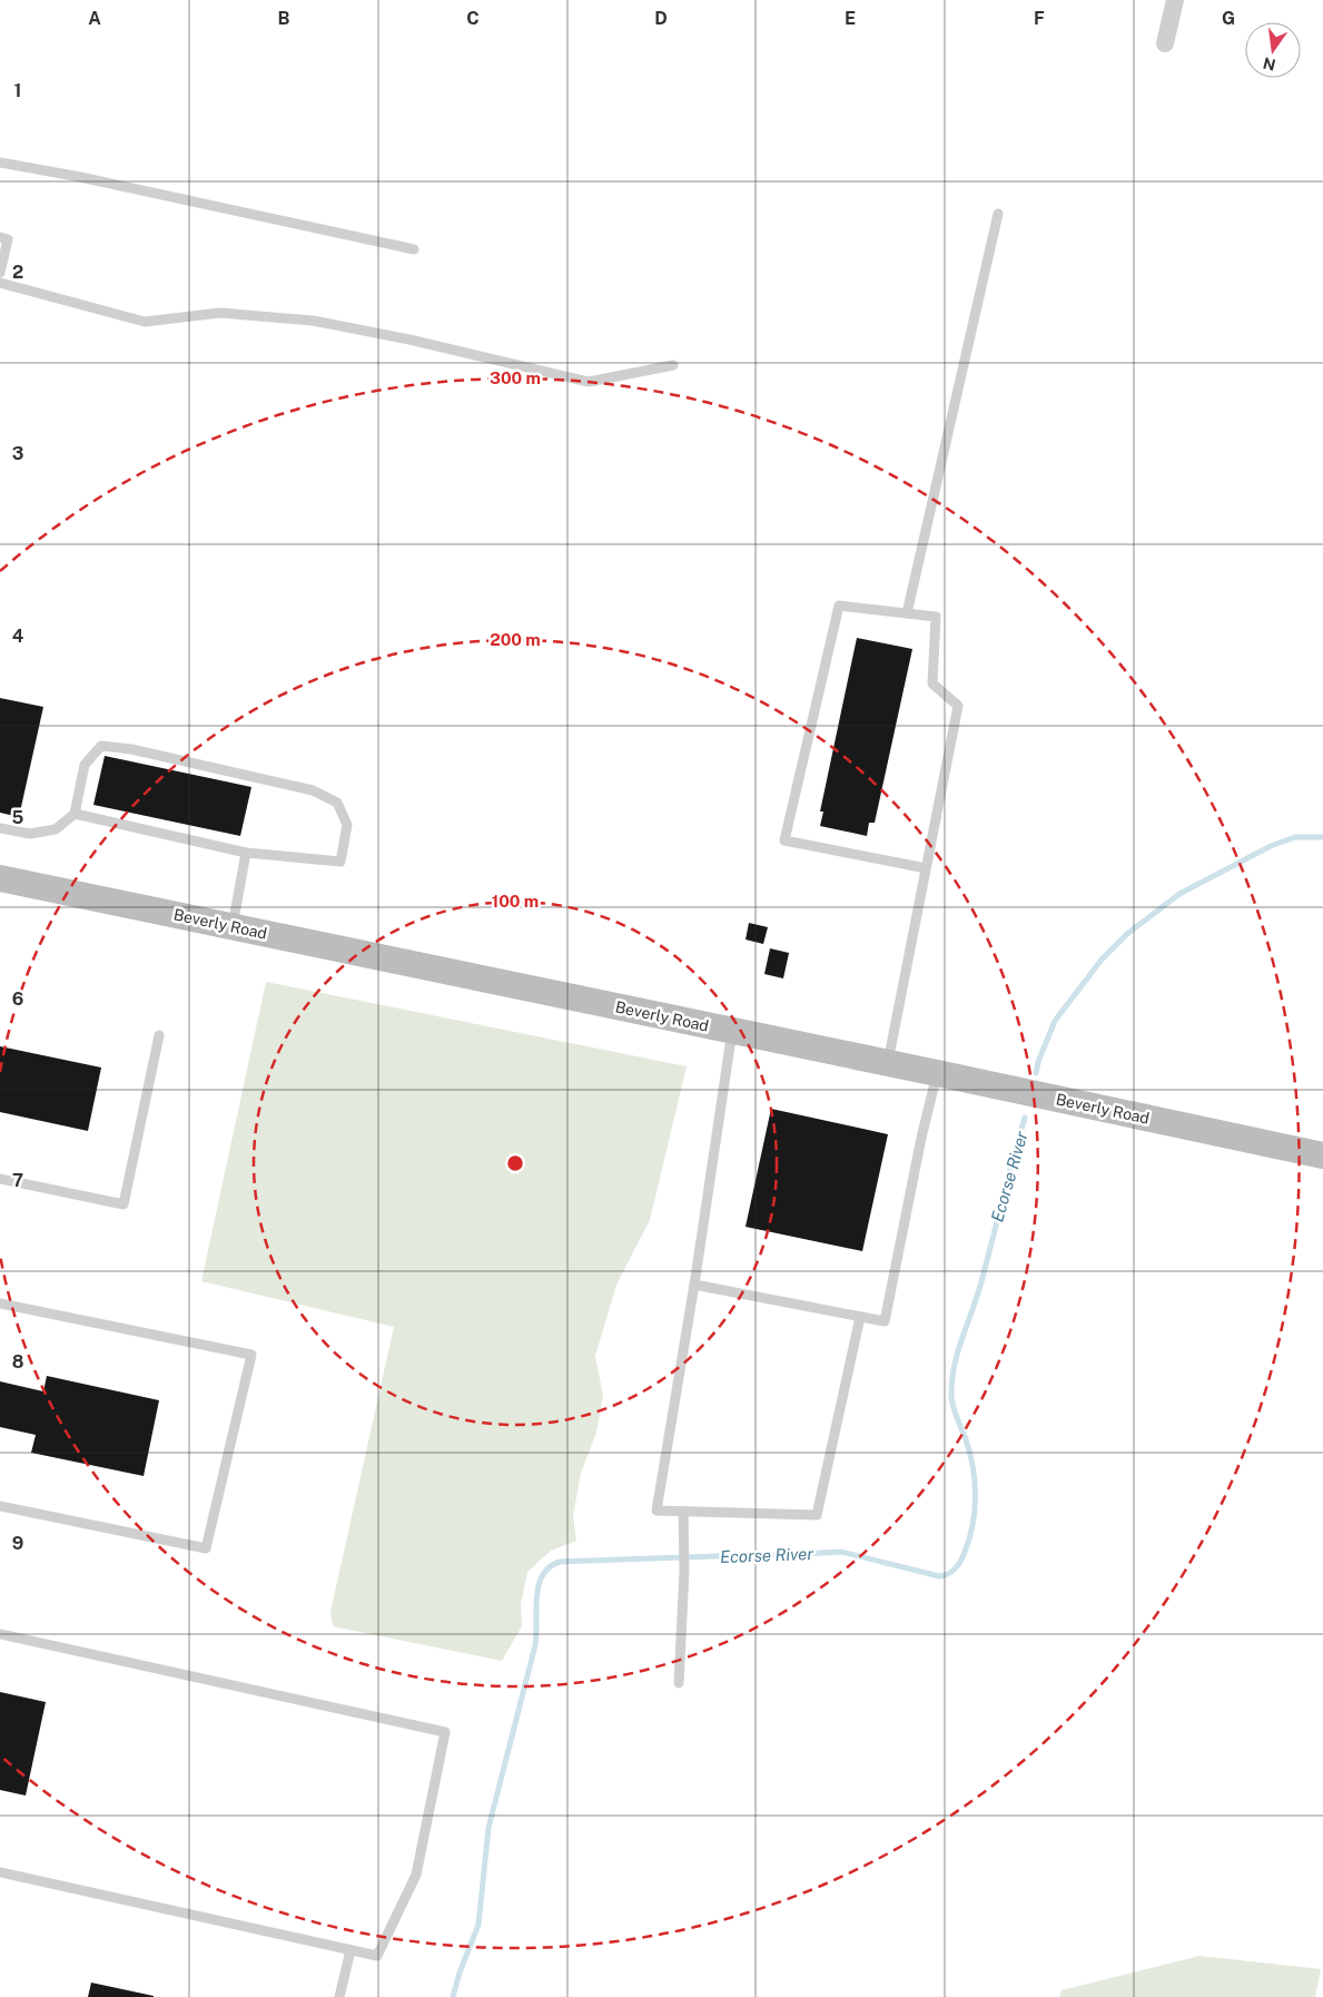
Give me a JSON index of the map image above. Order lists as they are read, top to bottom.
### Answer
{
  "streets": {
    "street": ["Beverly Road"]
  },
  "water": ["Ecorse River"],
  "north": "bottom",
  "grid": {
    "columns": [
      "A",
      "B",
      "C",
      "D",
      "E",
      "F",
      "G"
    ],
    "rows": [
      "1",
      "2",
      "3",
      "4",
      "5",
      "6",
      "7",
      "8",
      "9"
    ]
  },
  "rings": ["300 m", "200 m", "100 m"]
}
